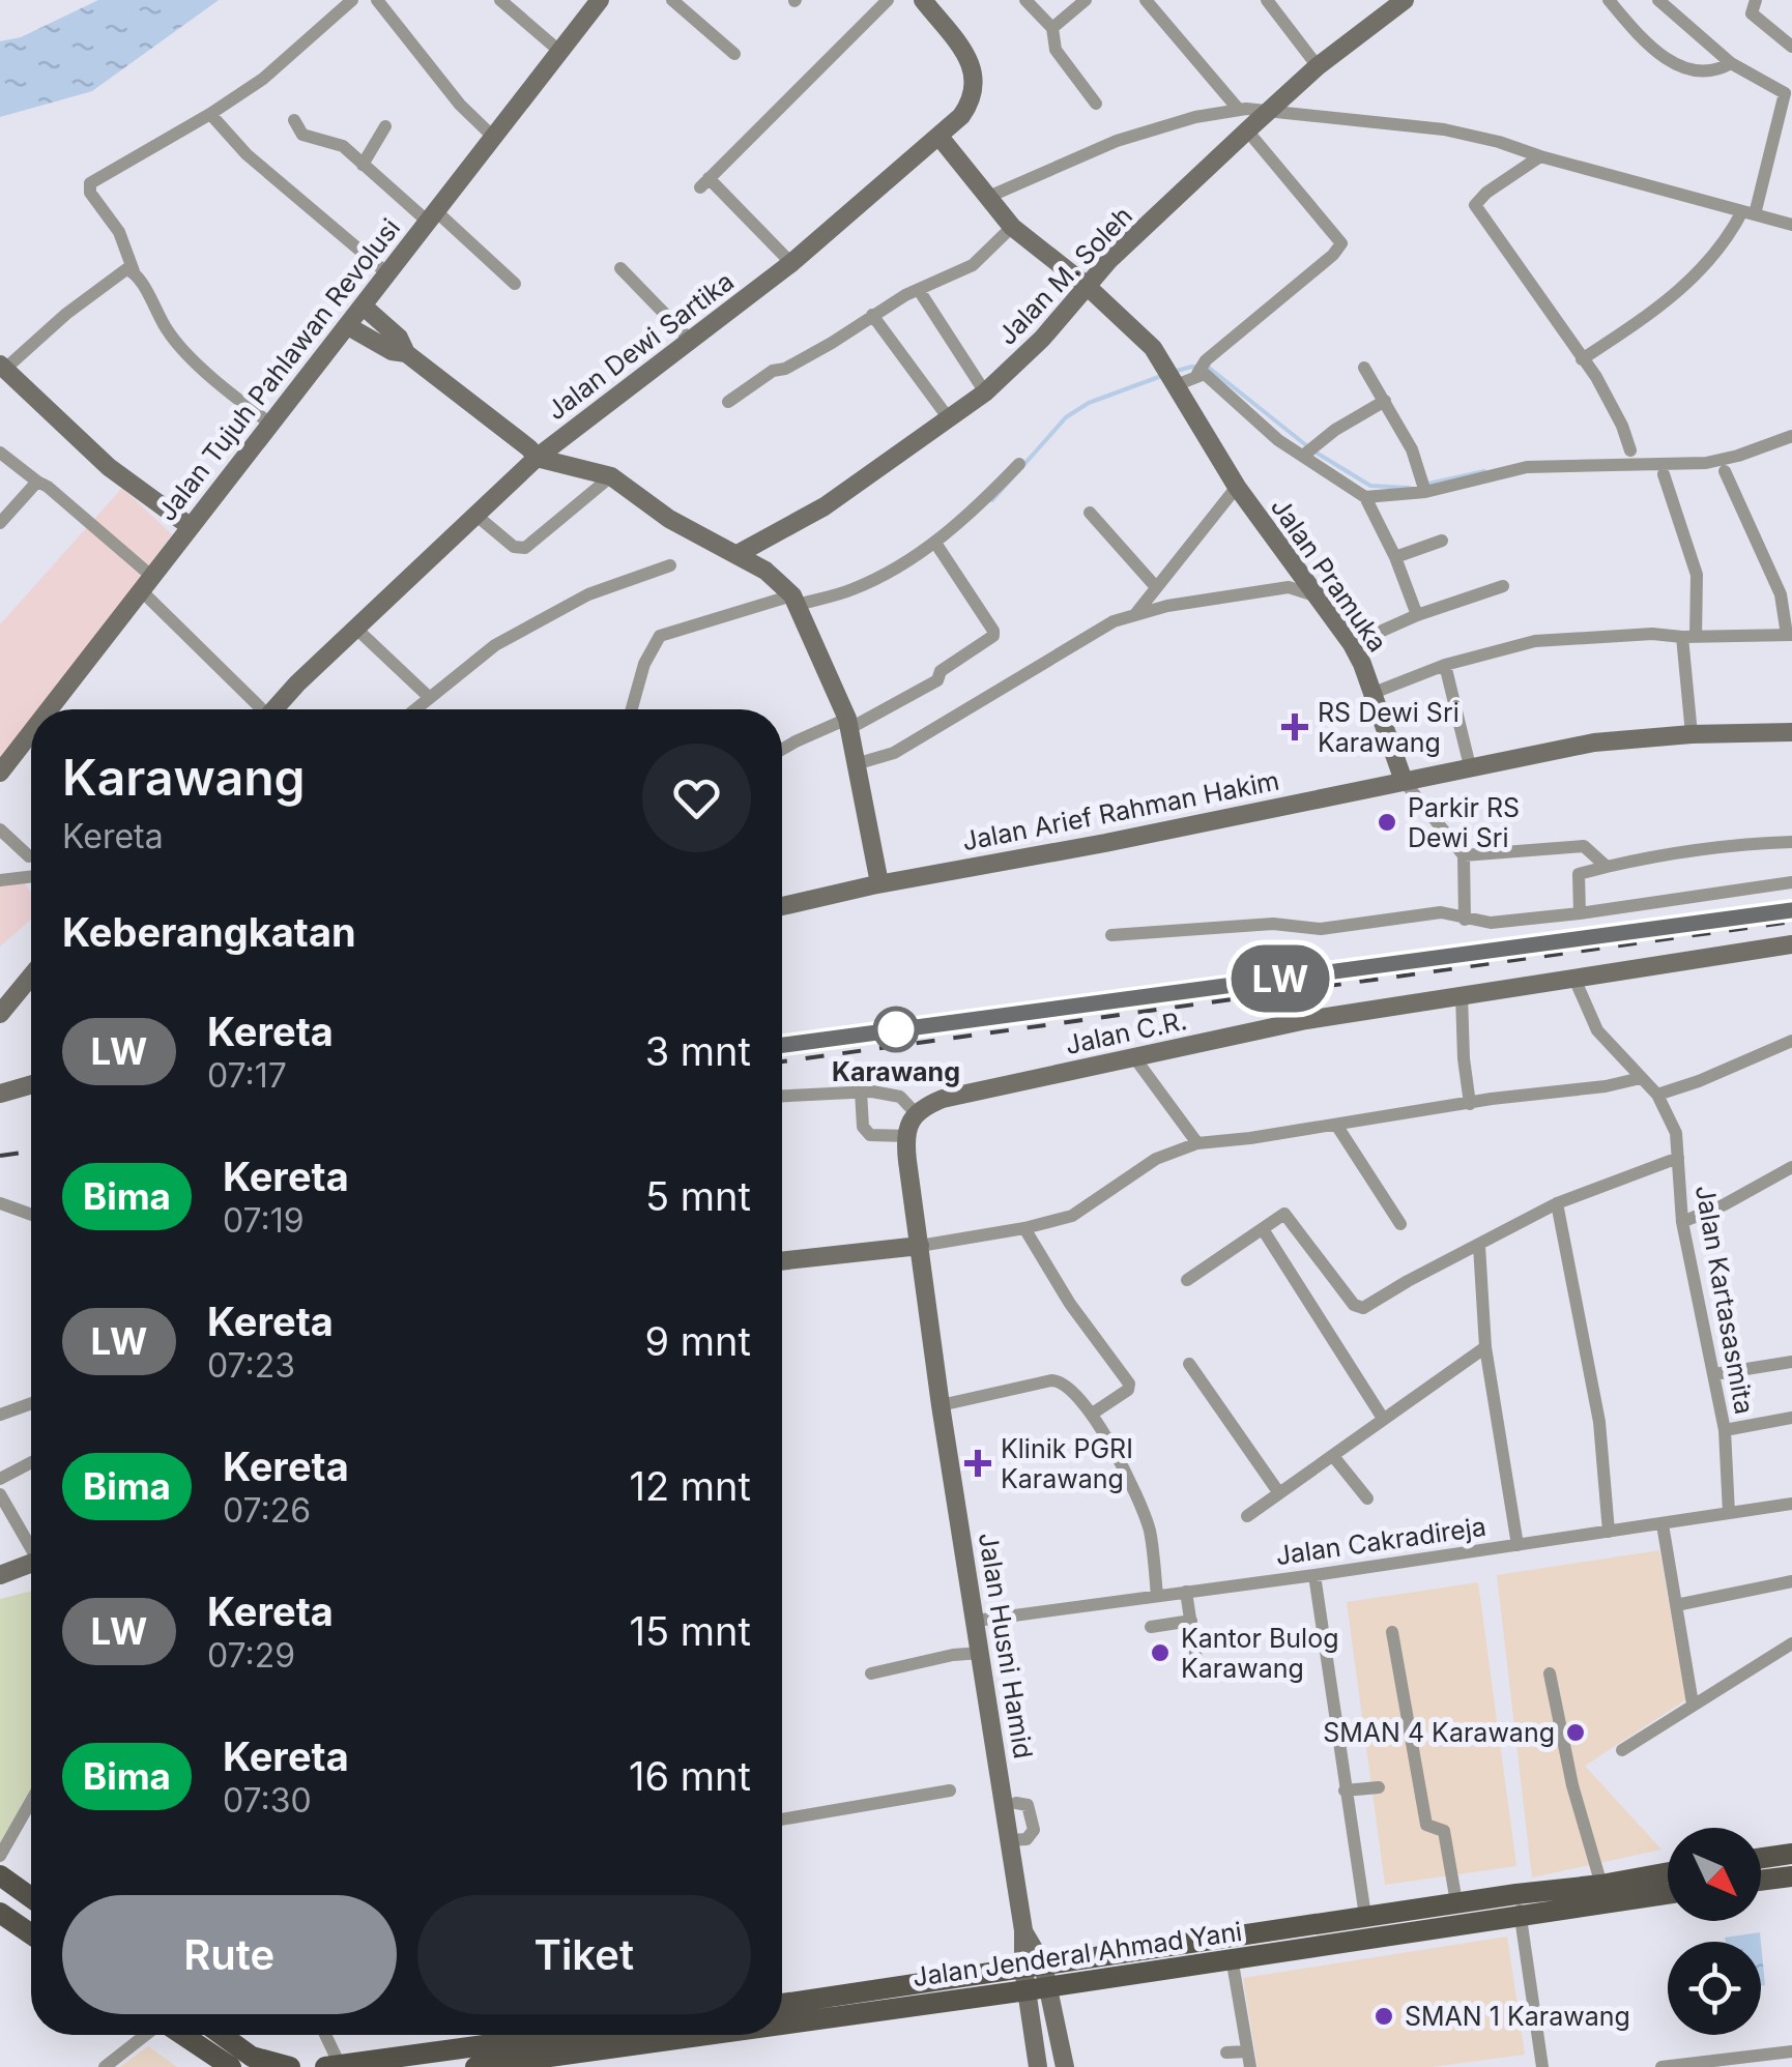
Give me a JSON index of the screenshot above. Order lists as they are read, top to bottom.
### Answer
{
  "streets": {
    "main road": ["Jalan Jenderal Ahmad Yani"],
    "street": [
      "Jalan M. Soleh",
      "Jalan Dewi Sartika",
      "Jalan Tujuh Pahlawan Revolusi",
      "Jalan Pramuka",
      "Jalan Arief Rahman Hakim",
      "Jalan C.R.",
      "Jalan Kartasasmita",
      "Jalan Cakradireja",
      "Jalan Husni Hamid"
    ]
  },
  "crossings": [
    ["Jalan M. Soleh", "Jalan Pramuka"],
    ["Jalan Dewi Sartika", "Jalan Pramuka"],
    ["Jalan Pramuka", "Jalan Arief Rahman Hakim"],
    ["Jalan Kartasasmita", "Jalan Cakradireja"],
    ["Jalan Cakradireja", "Jalan Husni Hamid"],
    ["Jalan Husni Hamid", "Jalan Jenderal Ahmad Yani"]
  ],
  "places": {
    "health": ["RS Dewi Sri Karawang", "Klinik PGRI Karawang"],
    "other": [
      "Parkir RS Dewi Sri",
      "Karawang",
      "Kantor Bulog Karawang",
      "SMAN 4 Karawang",
      "SMAN 1 Karawang"
    ]
  },
  "north": "bottom right",
  "page": {
    "on_map": "LW",
    "heading": [
      ["Karawang", "Kereta"],
      "Keberangkatan"
    ],
    "list": [
      {
        "mark": "LW",
        "name": "Kereta",
        "note": "07:17",
        "value": "3 mnt"
      },
      {
        "mark": "Bima",
        "name": "Kereta",
        "note": "07:19",
        "value": "5 mnt"
      },
      {
        "mark": "LW",
        "name": "Kereta",
        "note": "07:23",
        "value": "9 mnt"
      },
      {
        "mark": "Bima",
        "name": "Kereta",
        "note": "07:26",
        "value": "12 mnt"
      },
      {
        "mark": "LW",
        "name": "Kereta",
        "note": "07:29",
        "value": "15 mnt"
      },
      {
        "mark": "Bima",
        "name": "Kereta",
        "note": "07:30",
        "value": "16 mnt"
      }
    ],
    "buttons": ["Rute", "Tiket"]
  }
}
